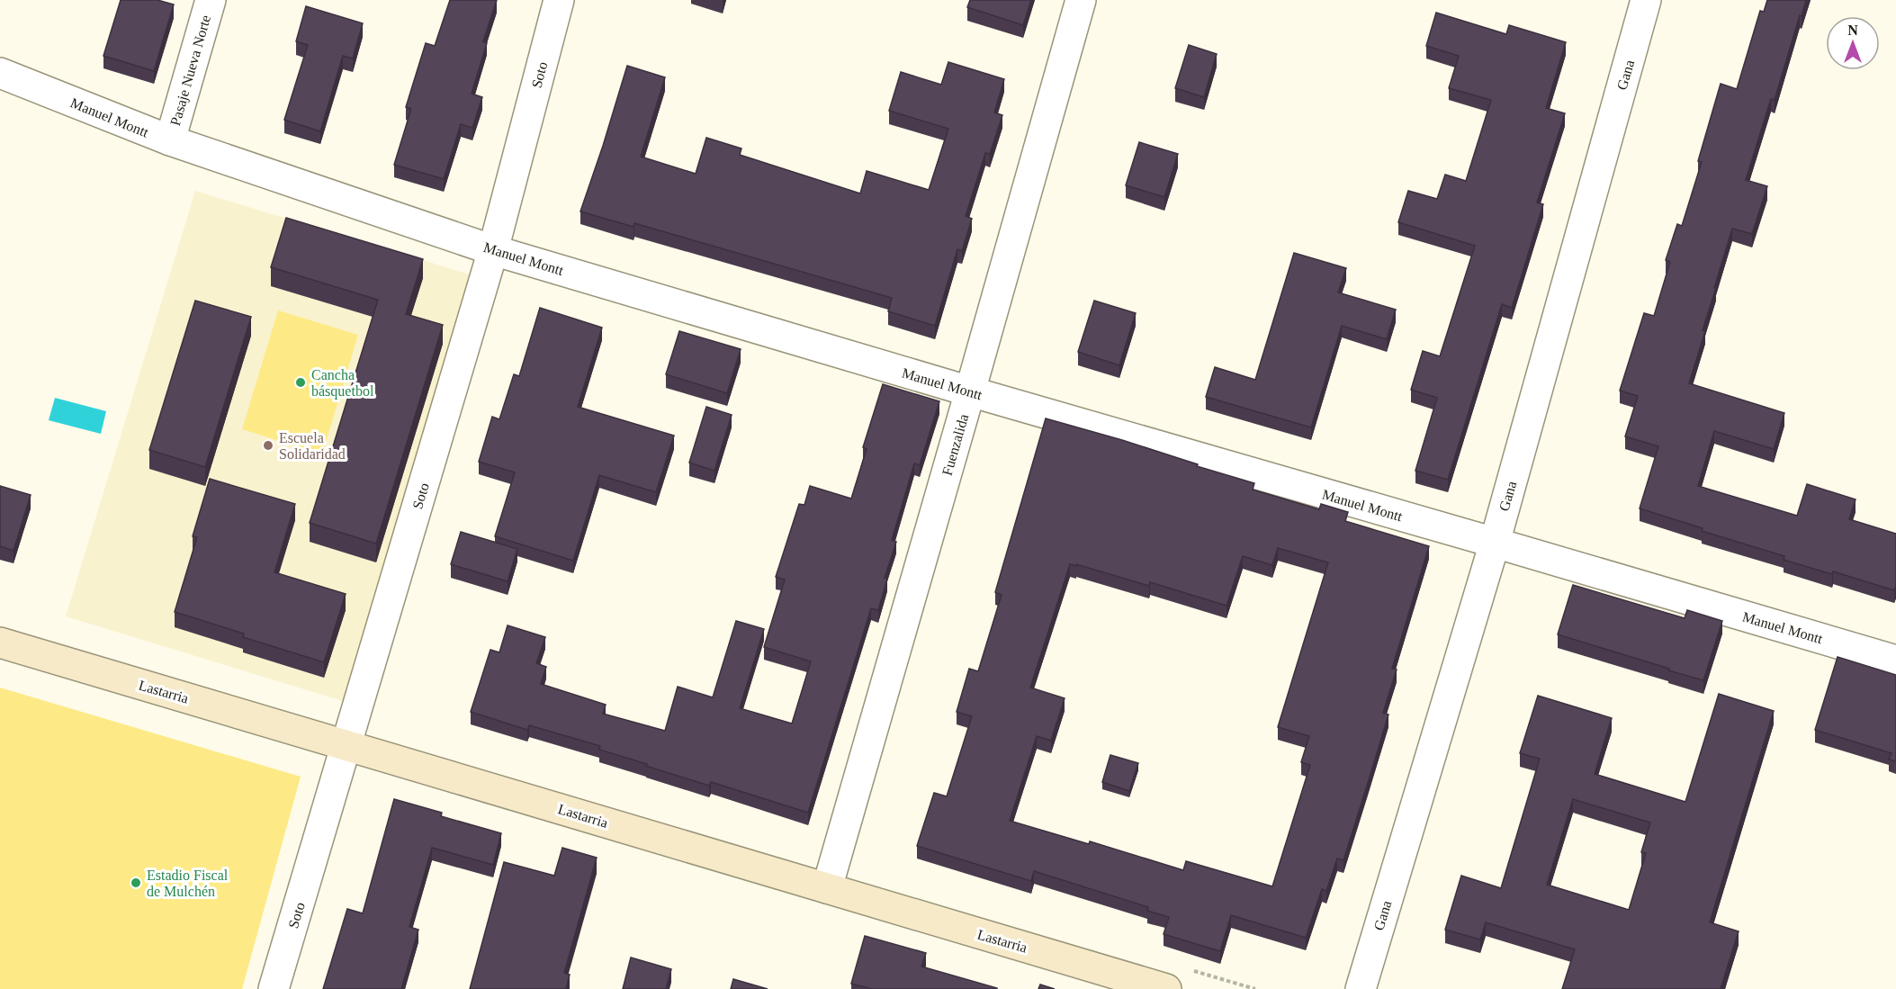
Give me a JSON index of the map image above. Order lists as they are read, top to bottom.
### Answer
{
  "streets": {
    "main road": ["Lastarria"],
    "street": [
      "Pasaje Nueva Norte",
      "Soto",
      "Gana",
      "Manuel Montt",
      "Fuenzalida"
    ]
  },
  "crossings": [
    ["Pasaje Nueva Norte", "Manuel Montt"],
    ["Soto", "Manuel Montt"],
    ["Soto", "Lastarria"],
    ["Gana", "Manuel Montt"],
    ["Manuel Montt", "Fuenzalida"],
    ["Fuenzalida", "Lastarria"]
  ],
  "places": ["Cancha básquetbol", "Escuela Solidaridad", "Estadio Fiscal de Mulchén"],
  "north": "top"
}
